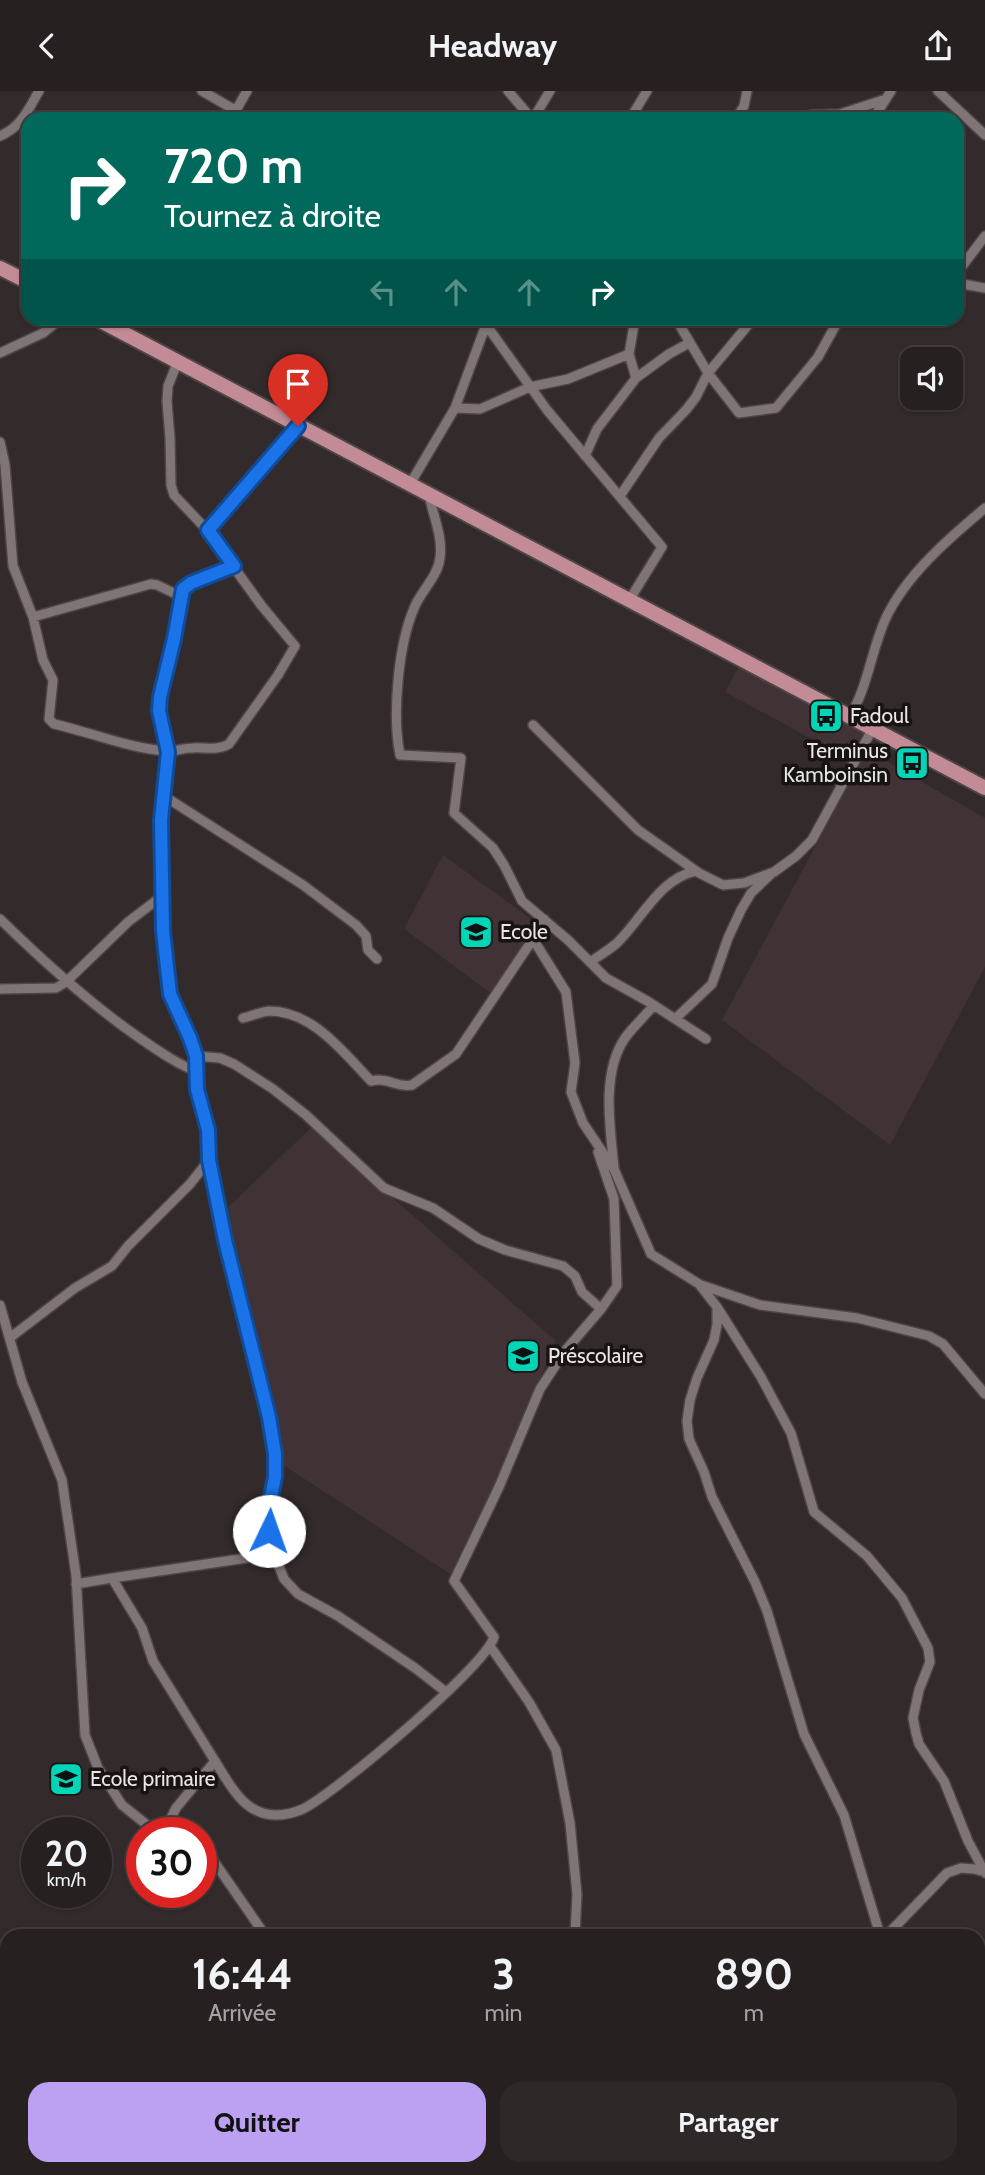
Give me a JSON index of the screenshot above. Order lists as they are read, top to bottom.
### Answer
{
  "places": {
    "bus stop": ["Fadoul", "Terminus Kamboinsin"],
    "school or university": ["Ecole", "Préscolaire", "Ecole primaire"]
  },
  "page": {
    "header": "Headway",
    "turn": ["720 m", "Tournez à droite"],
    "speed": "20 km/h",
    "limit": "30",
    "eta": [
      "16:44",
      "Arrivée",
      "3",
      "min",
      "890",
      "m"
    ],
    "buttons": ["Quitter", "Partager"]
  }
}
